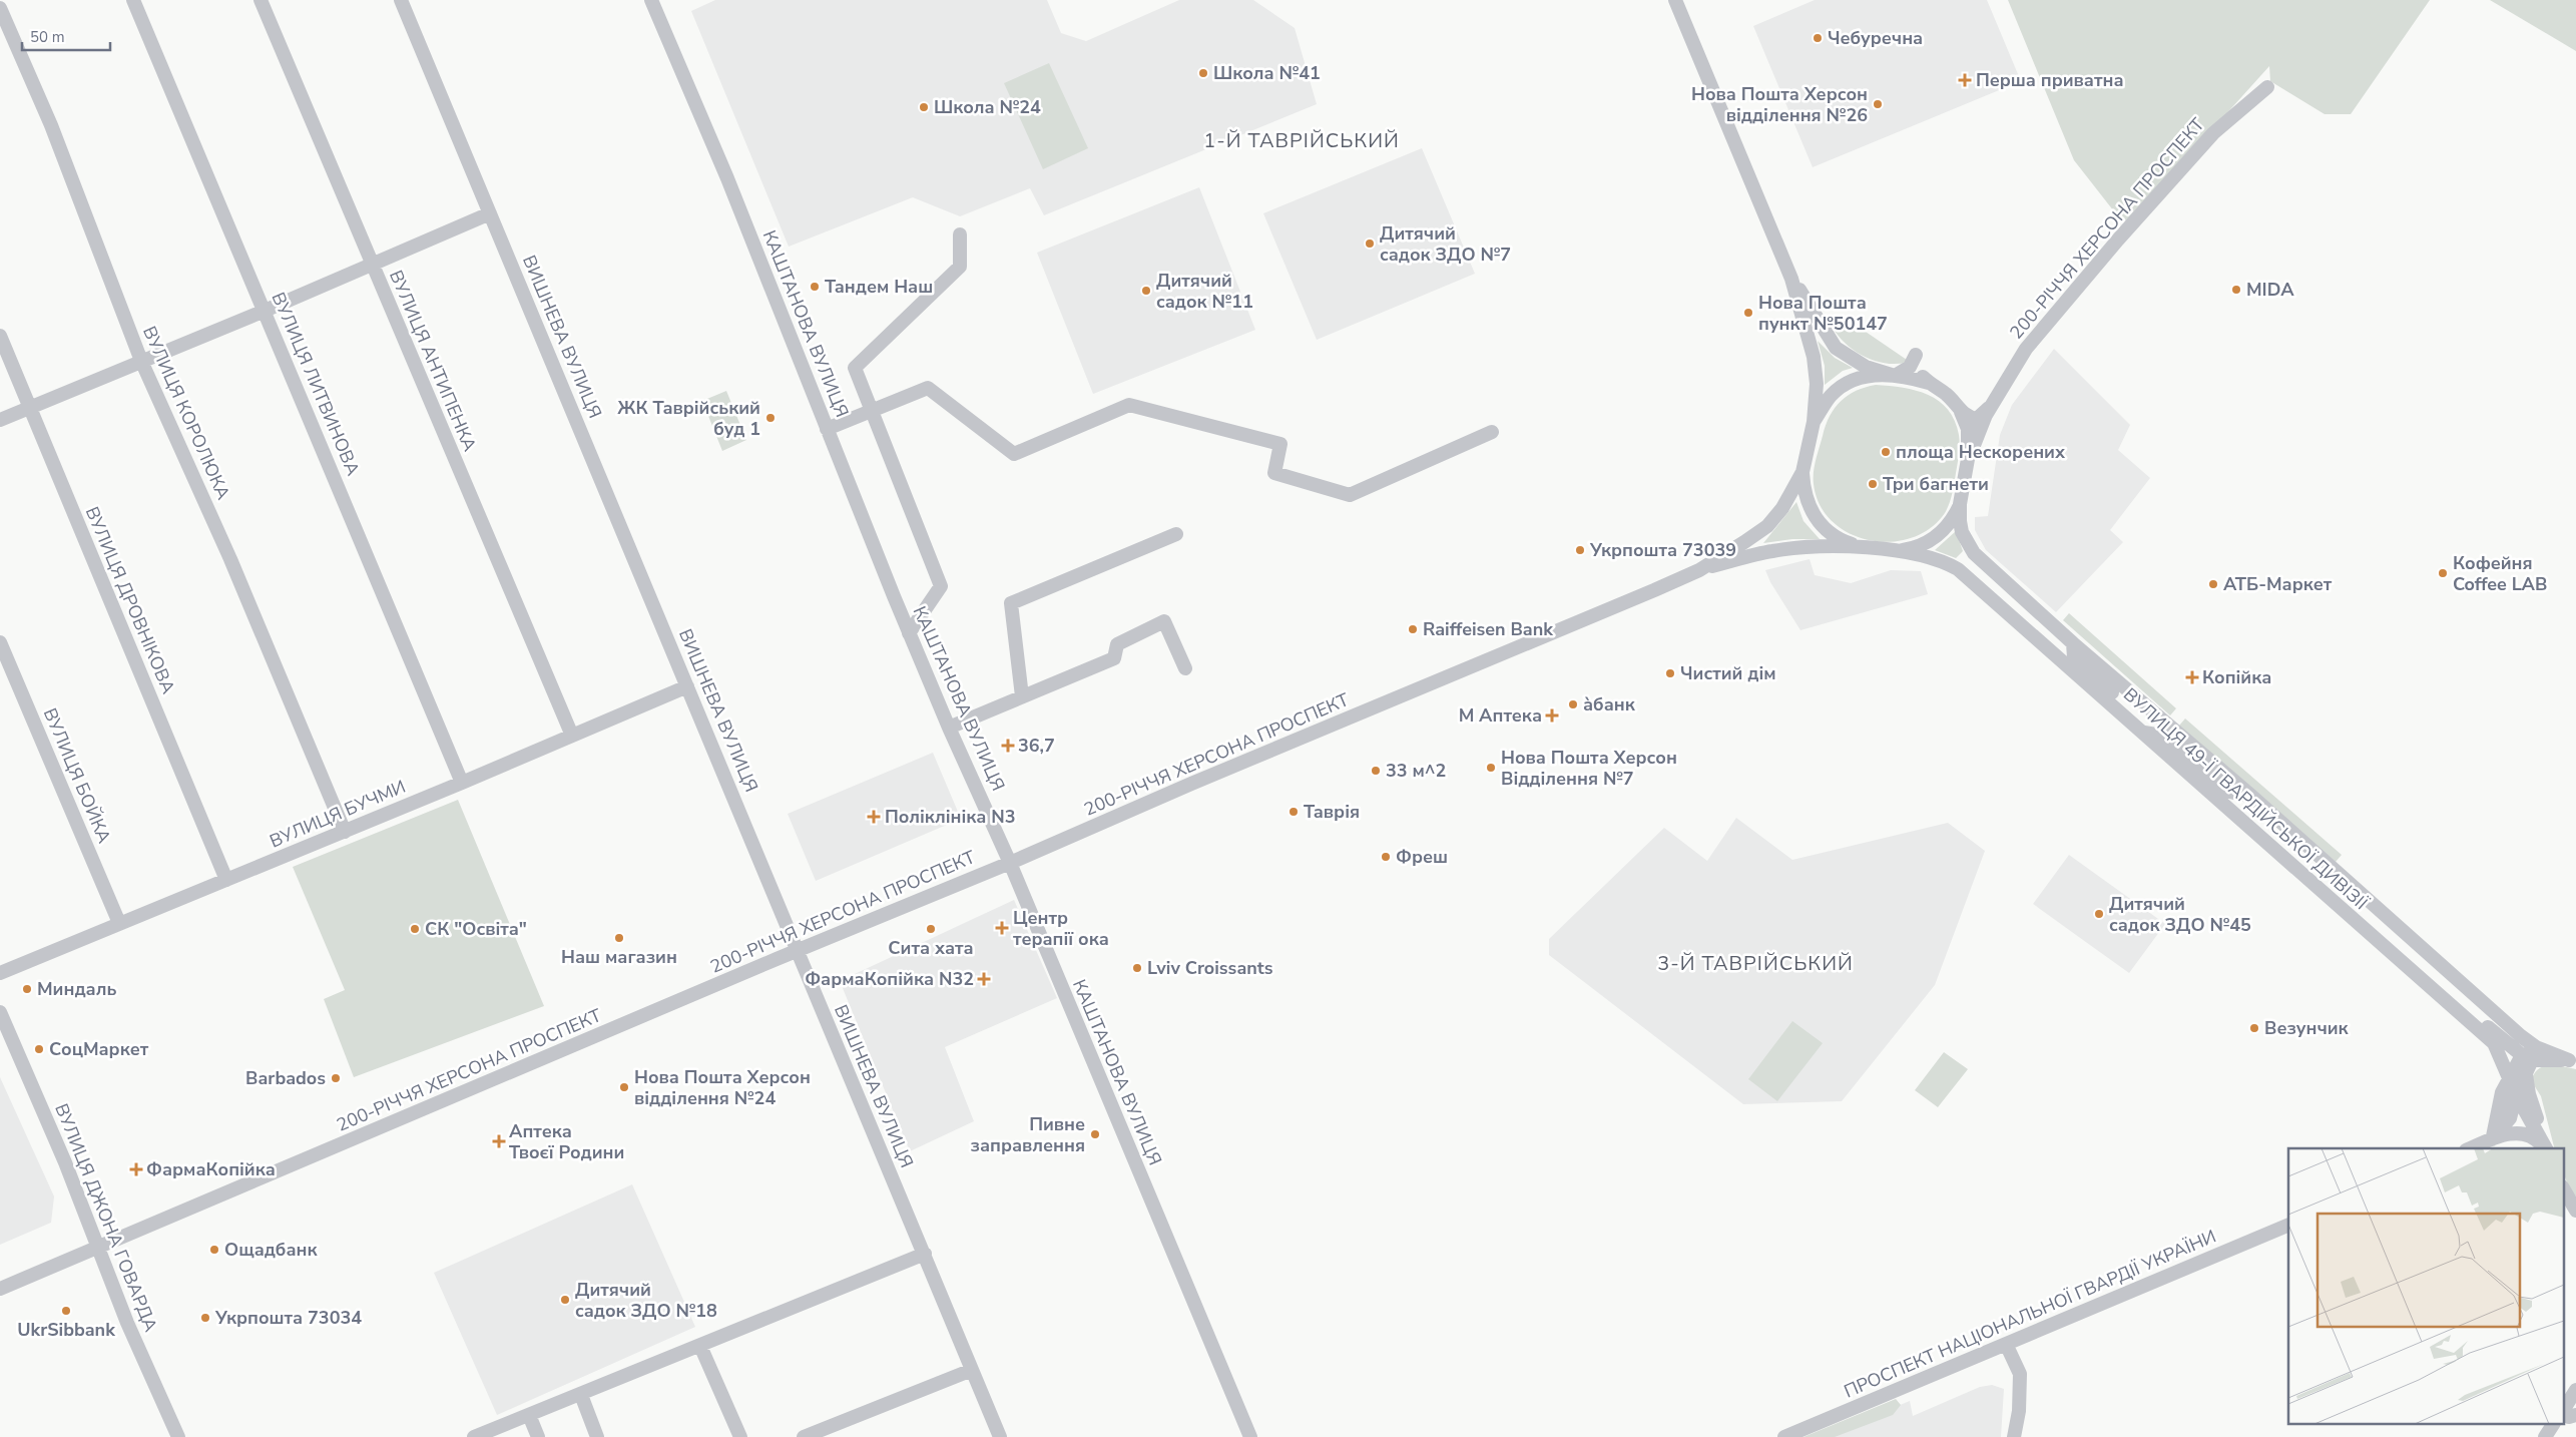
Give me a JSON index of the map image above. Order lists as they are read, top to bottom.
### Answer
{
  "streets": {
    "street": [
      "200-РІЧЧЯ ХЕРСОНА ПРОСПЕКТ",
      "КАШТАНОВА ВУЛИЦЯ",
      "ВИШНЕВА ВУЛИЦЯ",
      "ВУЛИЦЯ АНТИПЕНКА",
      "ВУЛИЦЯ ЛИТВИНОВА",
      "ВУЛИЦЯ КОРОЛЮКА",
      "ВУЛИЦЯ ДРОВНІКОВА",
      "ВУЛИЦЯ БОЙКА",
      "ВУЛИЦЯ 49-Ї ГВАРДІЙСЬКОЇ ДИВІЗІЇ",
      "ВУЛИЦЯ БУЧМИ",
      "ВУЛИЦЯ ДЖОНА ГОВАРДА",
      "ПРОСПЕКТ НАЦІОНАЛЬНОЇ ГВАРДІЇ УКРАЇНИ"
    ]
  },
  "crossings": [
    ["200-РІЧЧЯ ХЕРСОНА ПРОСПЕКТ", "КАШТАНОВА ВУЛИЦЯ"],
    ["200-РІЧЧЯ ХЕРСОНА ПРОСПЕКТ", "ВИШНЕВА ВУЛИЦЯ"],
    ["200-РІЧЧЯ ХЕРСОНА ПРОСПЕКТ", "ВУЛИЦЯ 49-Ї ГВАРДІЙСЬКОЇ ДИВІЗІЇ"],
    ["200-РІЧЧЯ ХЕРСОНА ПРОСПЕКТ", "ВУЛИЦЯ ДЖОНА ГОВАРДА"],
    ["ВИШНЕВА ВУЛИЦЯ", "ВУЛИЦЯ БУЧМИ"],
    ["ВУЛИЦЯ АНТИПЕНКА", "ВУЛИЦЯ БУЧМИ"],
    ["ВУЛИЦЯ ЛИТВИНОВА", "ВУЛИЦЯ БУЧМИ"],
    ["ВУЛИЦЯ КОРОЛЮКА", "ВУЛИЦЯ БУЧМИ"],
    ["ВУЛИЦЯ ДРОВНІКОВА", "ВУЛИЦЯ БУЧМИ"],
    ["ВУЛИЦЯ БОЙКА", "ВУЛИЦЯ БУЧМИ"]
  ],
  "districts": ["1-Й ТАВРІЙСЬКИЙ", "3-Й ТАВРІЙСЬКИЙ"],
  "places": {
    "other": [
      "Чебуречна",
      "Школа №41",
      "Нова Пошта Херсон відділення №26",
      "Школа №24",
      "Дитячий садок ЗДО №7",
      "Тандем Наш",
      "MIDA",
      "Дитячий садок №11",
      "Нова Пошта пункт №50147",
      "ЖК Таврійський буд 1",
      "площа Нескорених",
      "Три багнети",
      "Укрпошта 73039",
      "Кофейня Coffee LAB",
      "АТБ-Маркет",
      "Raiffeisen Bank",
      "Чистий дім",
      "а̀банк",
      "Нова Пошта Херсон Відділення №7",
      "33 м^2",
      "Таврія",
      "Фреш",
      "Дитячий садок ЗДО №45",
      "СК \"Освіта\"",
      "Сита хата",
      "Наш магазин",
      "Lviv Croissants",
      "Миндаль",
      "Везунчик",
      "СоцМаркет",
      "Barbados",
      "Нова Пошта Херсон відділення №24",
      "Пивне заправлення",
      "Ощадбанк",
      "Дитячий садок ЗДО №18",
      "UkrSibbank",
      "Укрпошта 73034"
    ],
    "health": [
      "Перша приватна",
      "Копійка",
      "М Аптека",
      "36,7",
      "Поліклініка N3",
      "Центр терапії ока",
      "ФармаКопійка N32",
      "Аптека Твоєї Родини",
      "ФармаКопійка"
    ]
  },
  "scale_bar": "50 m"
}
